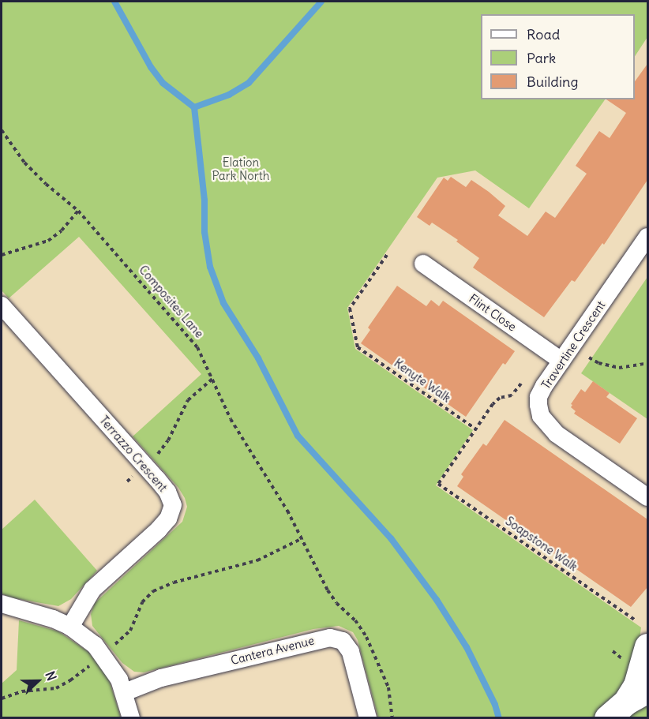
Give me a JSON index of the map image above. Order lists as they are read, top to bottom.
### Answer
{
  "streets": {
    "street": [
      "Flint Close",
      "Travertine Crescent",
      "Terrazzo Crescent",
      "Cantera Avenue"
    ],
    "path": ["Composites Lane", "Kenyte Walk", "Soapstone Walk"]
  },
  "crossings": [
    ["Flint Close", "Travertine Crescent"],
    ["Kenyte Walk", "Soapstone Walk"]
  ],
  "parks": ["Elation Park North"],
  "legend": ["Road", "Park", "Building"],
  "north": "right"
}
